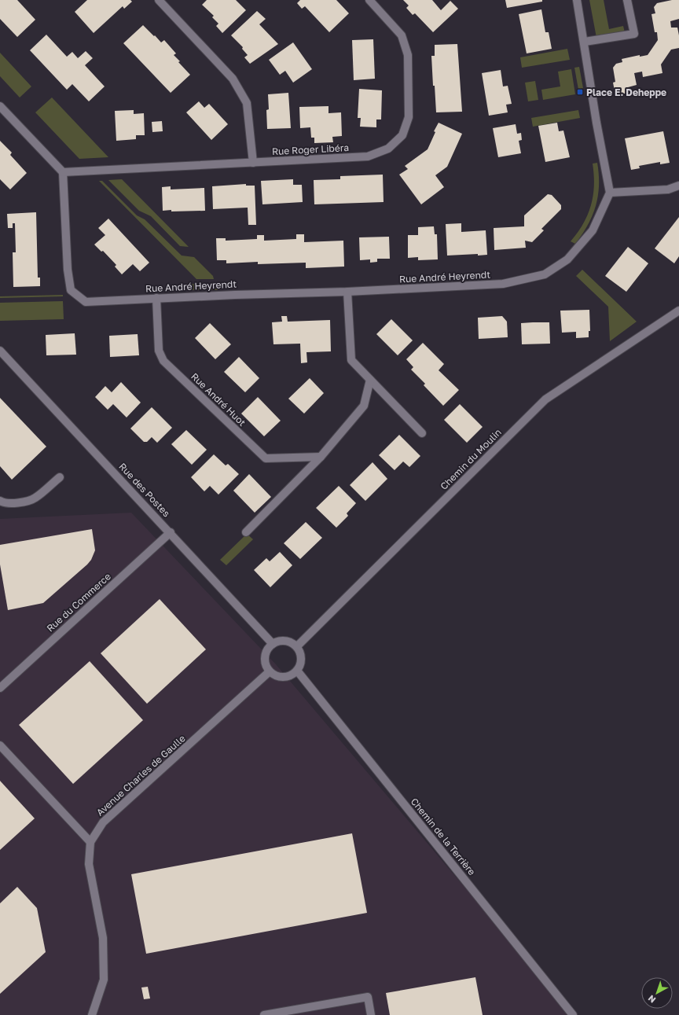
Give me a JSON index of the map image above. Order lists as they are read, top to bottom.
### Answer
{
  "streets": {
    "street": [
      "Rue Roger Libéra",
      "Rue André Heyrendt",
      "Rue André Huot",
      "Chemin du Moulin",
      "Rue des Postes",
      "Rue du Commerce",
      "Avenue Charles de Gaulle",
      "Chemin de la Terrière"
    ]
  },
  "crossings": [
    ["Rue Roger Libéra", "Rue André Heyrendt"],
    ["Rue André Heyrendt", "Rue André Huot"],
    ["Chemin du Moulin", "Rue des Postes"],
    ["Chemin du Moulin", "Avenue Charles de Gaulle"],
    ["Chemin du Moulin", "Chemin de la Terrière"],
    ["Rue des Postes", "Rue du Commerce"],
    ["Rue des Postes", "Avenue Charles de Gaulle"],
    ["Rue des Postes", "Chemin de la Terrière"],
    ["Avenue Charles de Gaulle", "Chemin de la Terrière"]
  ],
  "places": {
    "transit": ["Place E. Deheppe"]
  },
  "north": "bottom left"
}
